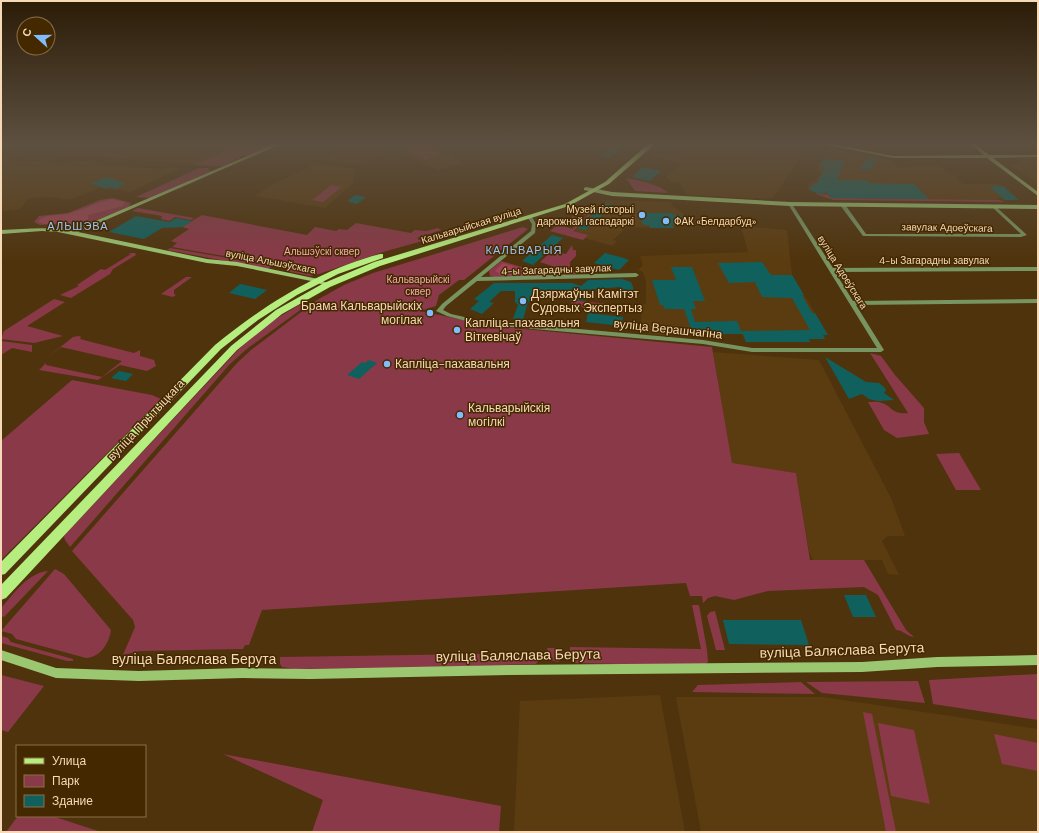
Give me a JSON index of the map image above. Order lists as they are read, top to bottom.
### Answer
{
  "streets": {
    "main road": ["Кальварыйская вуліца", "вуліца Прытыцкага"],
    "street": [
      "завулак Адоеўскага",
      "4-ы Загарадны завулак",
      "вуліца Альшэўскага",
      "вуліца Адоеўскага",
      "вуліца Верашчагіна",
      "вуліца Баляслава Берута"
    ]
  },
  "crossings": [
    ["Кальварыйская вуліца", "вуліца Альшэўскага"],
    ["Кальварыйская вуліца", "вуліца Прытыцкага"],
    ["4-ы Загарадны завулак", "вуліца Адоеўскага"],
    ["4-ы Загарадны завулак", "вуліца Верашчагіна"],
    ["вуліца Альшэўскага", "вуліца Прытыцкага"],
    ["вуліца Адоеўскага", "вуліца Верашчагіна"]
  ],
  "districts": ["АЛЬШЭВА", "КАЛЬВАРЫЯ"],
  "parks": ["Альшэўскі сквер", "Кальварыйскі сквер"],
  "places": [
    "Музей гісторыі дарожнай гаспадаркі",
    "ФАК «Белдарбуд»",
    "Дзяржаўны Камітэт Судовых Экспертыз",
    "Брама Кальварыйскіх могілак",
    "Капліца-пахавальня Віткевічаў",
    "Капліца-пахавальня",
    "Кальварыйскія могілкі"
  ],
  "legend": ["Улица", "Парк", "Здание"],
  "north": "left"
}
